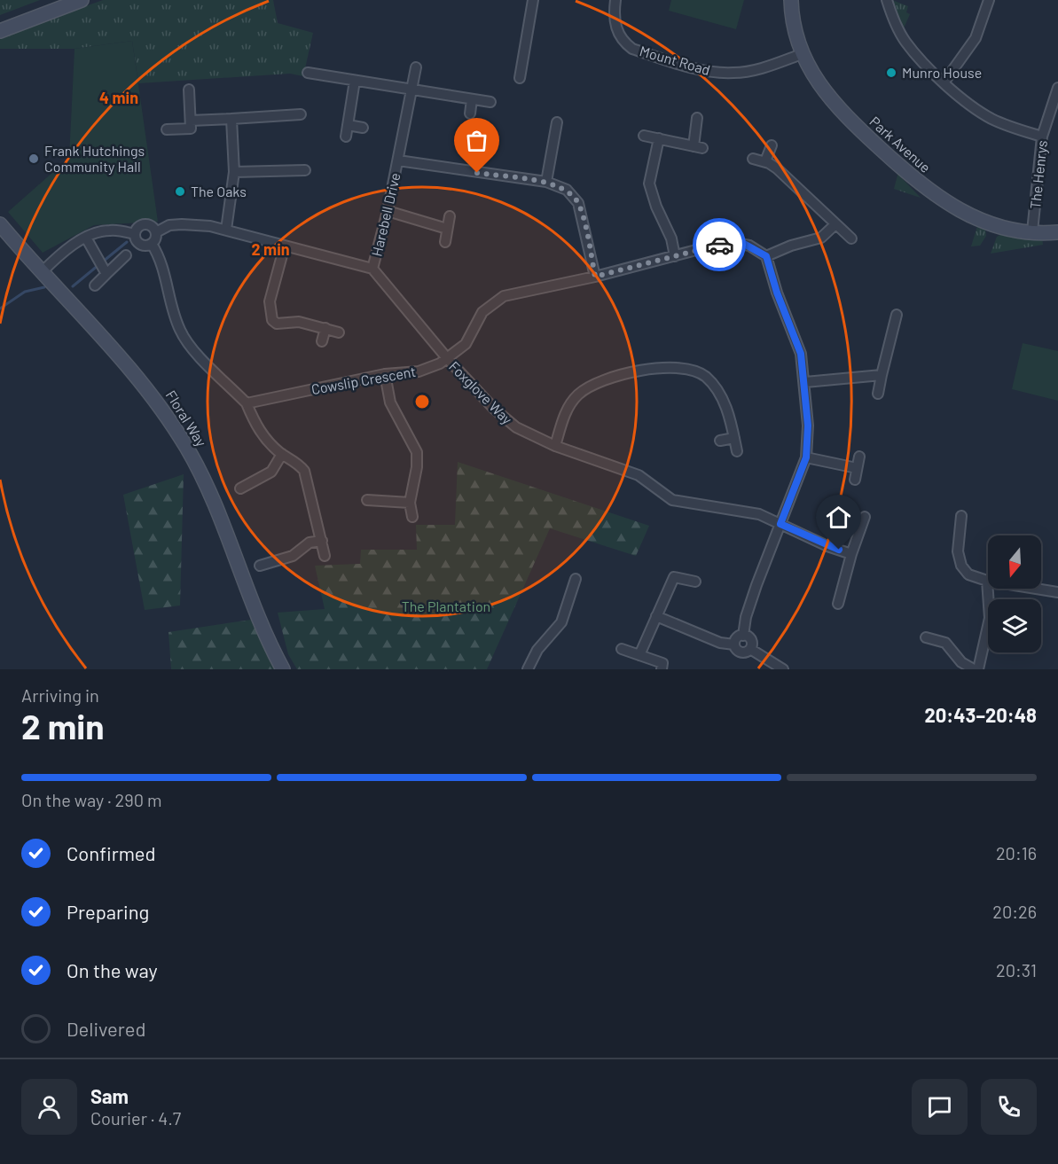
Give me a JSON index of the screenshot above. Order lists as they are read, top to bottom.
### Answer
{
  "streets": {
    "street": [
      "Mount Road",
      "Park Avenue",
      "The Henrys",
      "Harebell Drive",
      "Cowslip Crescent",
      "Foxglove Way",
      "Floral Way"
    ]
  },
  "crossings": [
    ["Mount Road", "Park Avenue"],
    ["Park Avenue", "The Henrys"],
    ["Harebell Drive", "Cowslip Crescent"],
    ["Harebell Drive", "Foxglove Way"],
    ["Cowslip Crescent", "Foxglove Way"]
  ],
  "parks": ["The Plantation"],
  "places": ["Munro House", "Frank Hutchings Community Hall", "The Oaks"],
  "north": "bottom",
  "page": {
    "heading": ["2 min", "Arriving in", "20:43–20:48"],
    "panel": ["Sam", "Courier · 4.7"],
    "bar": "On the way · 290 m",
    "list": [
      ["Confirmed", "20:16"],
      ["Preparing", "20:26"],
      ["On the way", "20:31"],
      "Delivered"
    ]
  },
  "rings": ["4 min", "2 min"]
}
